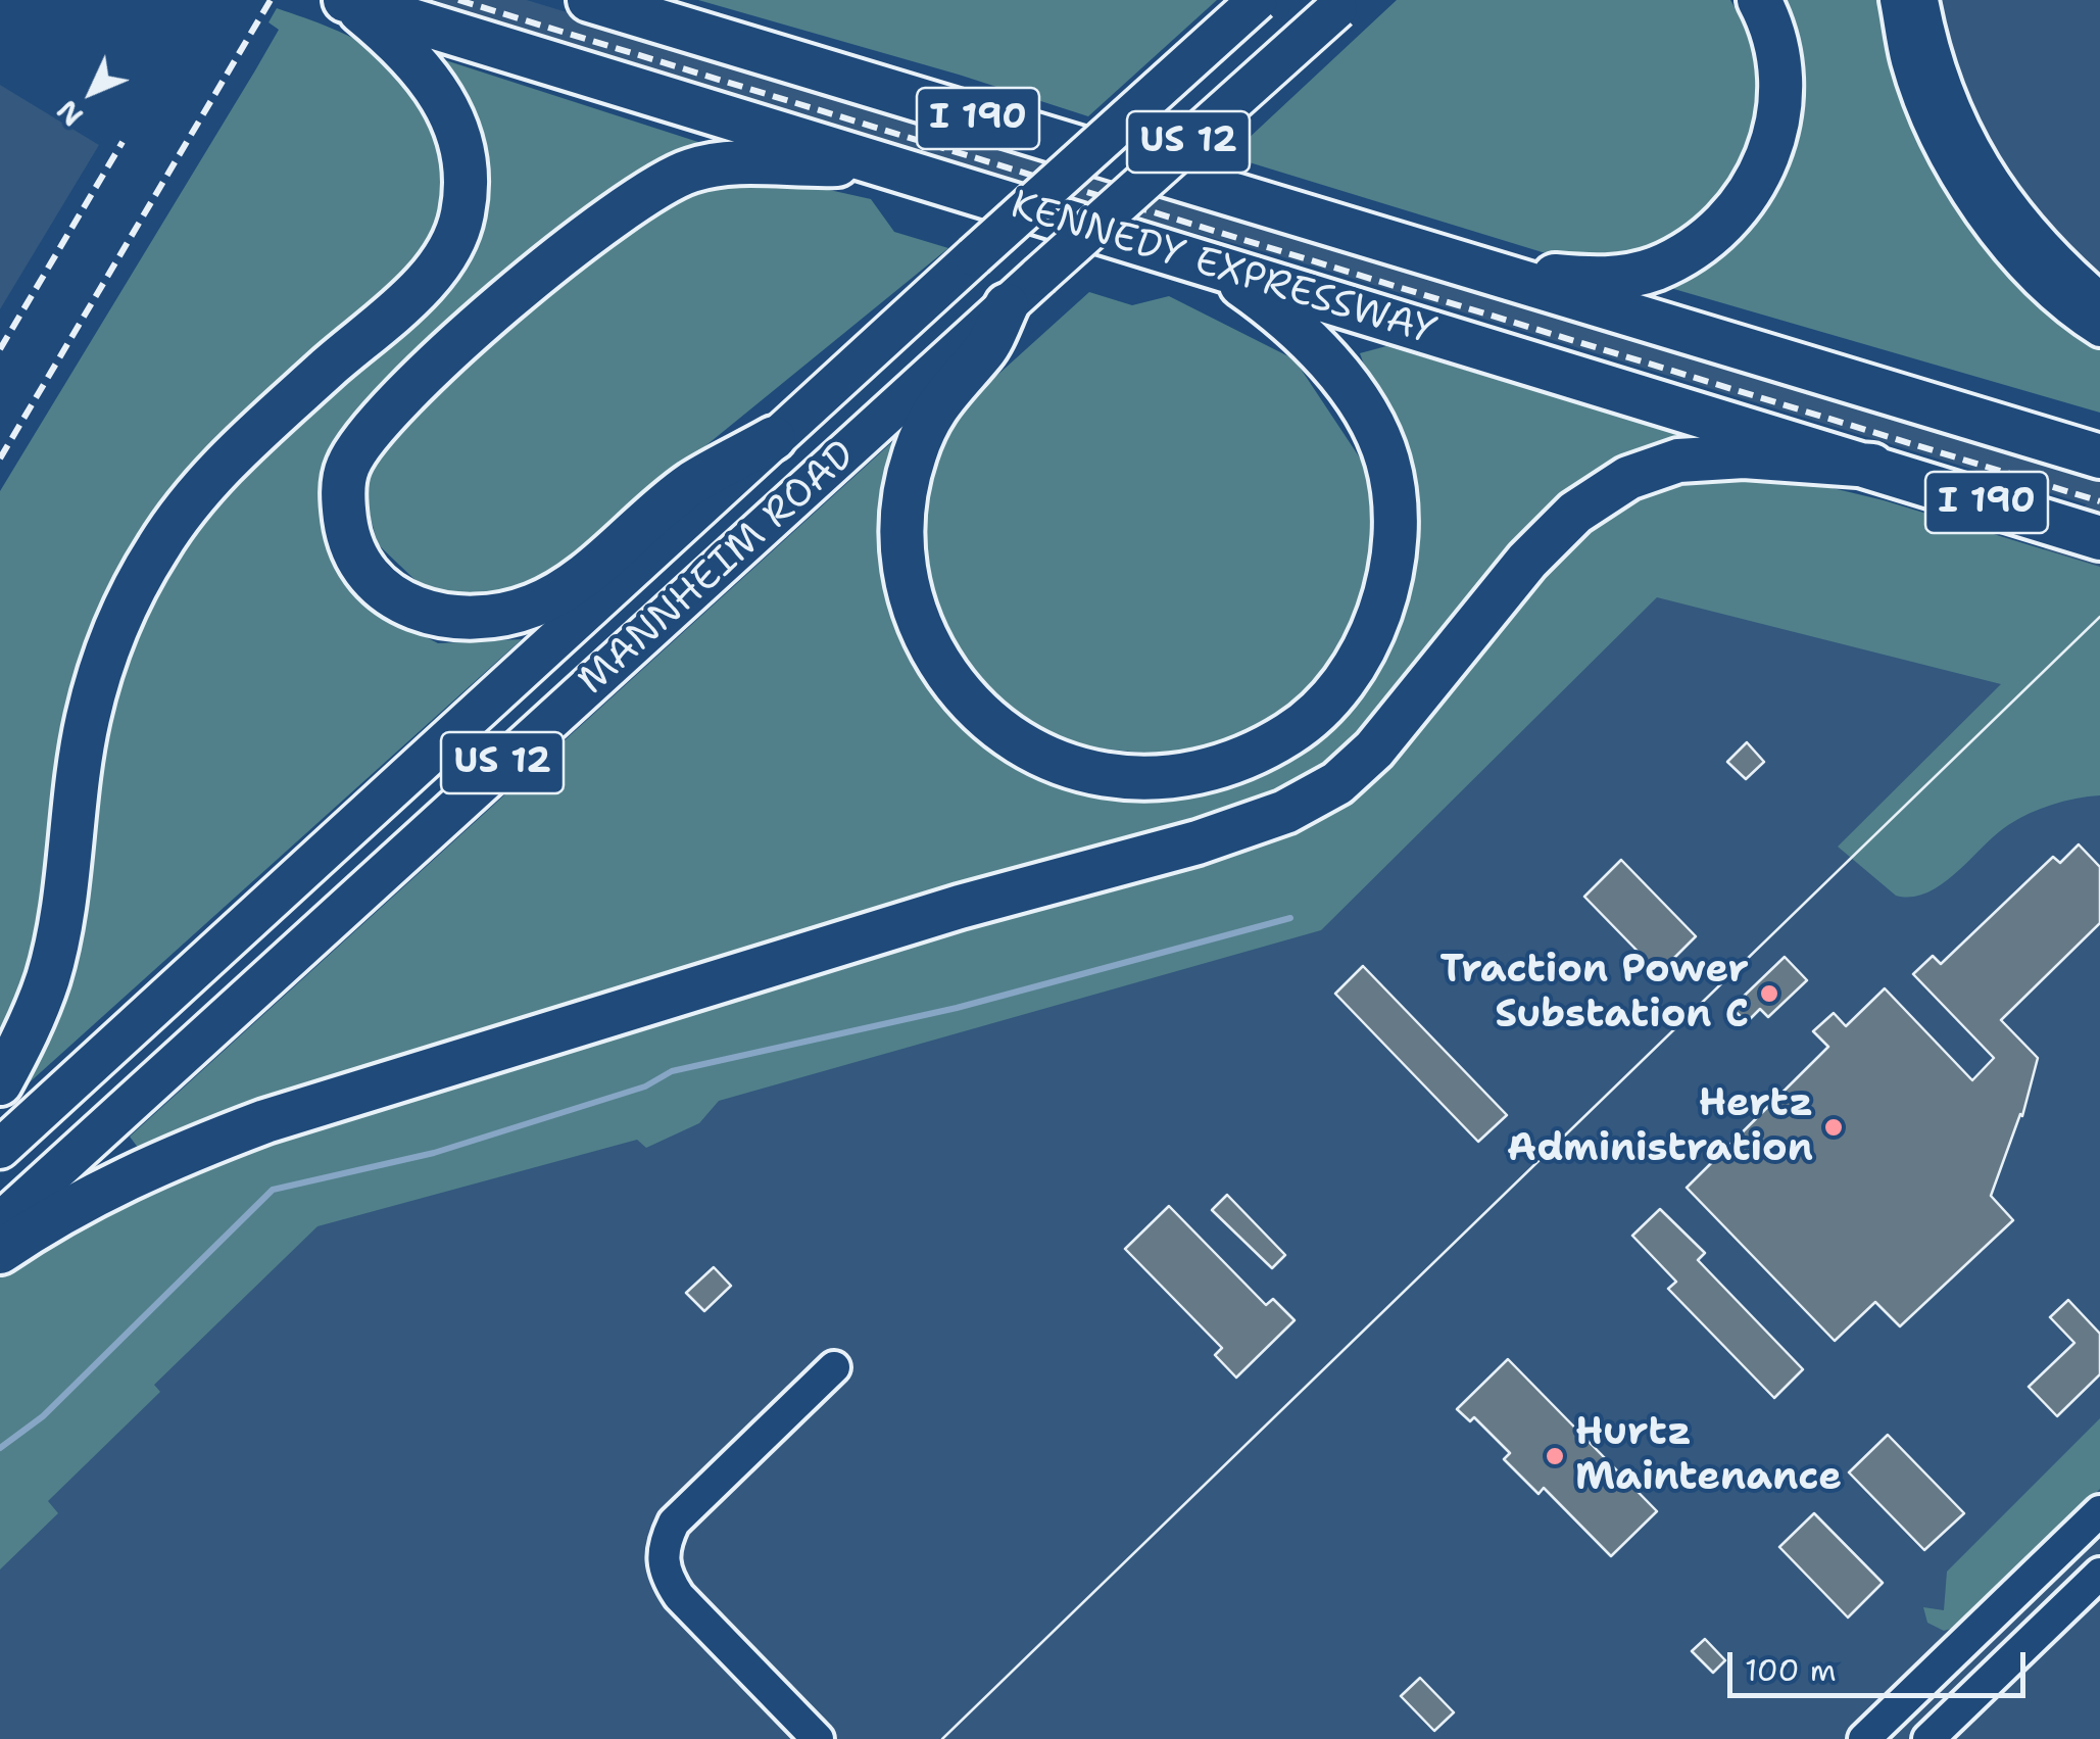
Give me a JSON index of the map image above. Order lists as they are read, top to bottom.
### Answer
{
  "streets": {
    "highway": ["I 190", "KENNEDY EXPRESSWAY"],
    "main road": ["US 12", "MANNHEIM ROAD"]
  },
  "places": ["Traction Power Substation C", "Hertz Administration", "Hurtz Maintenance"],
  "scale_bar": "100 m",
  "north": "bottom left"
}
